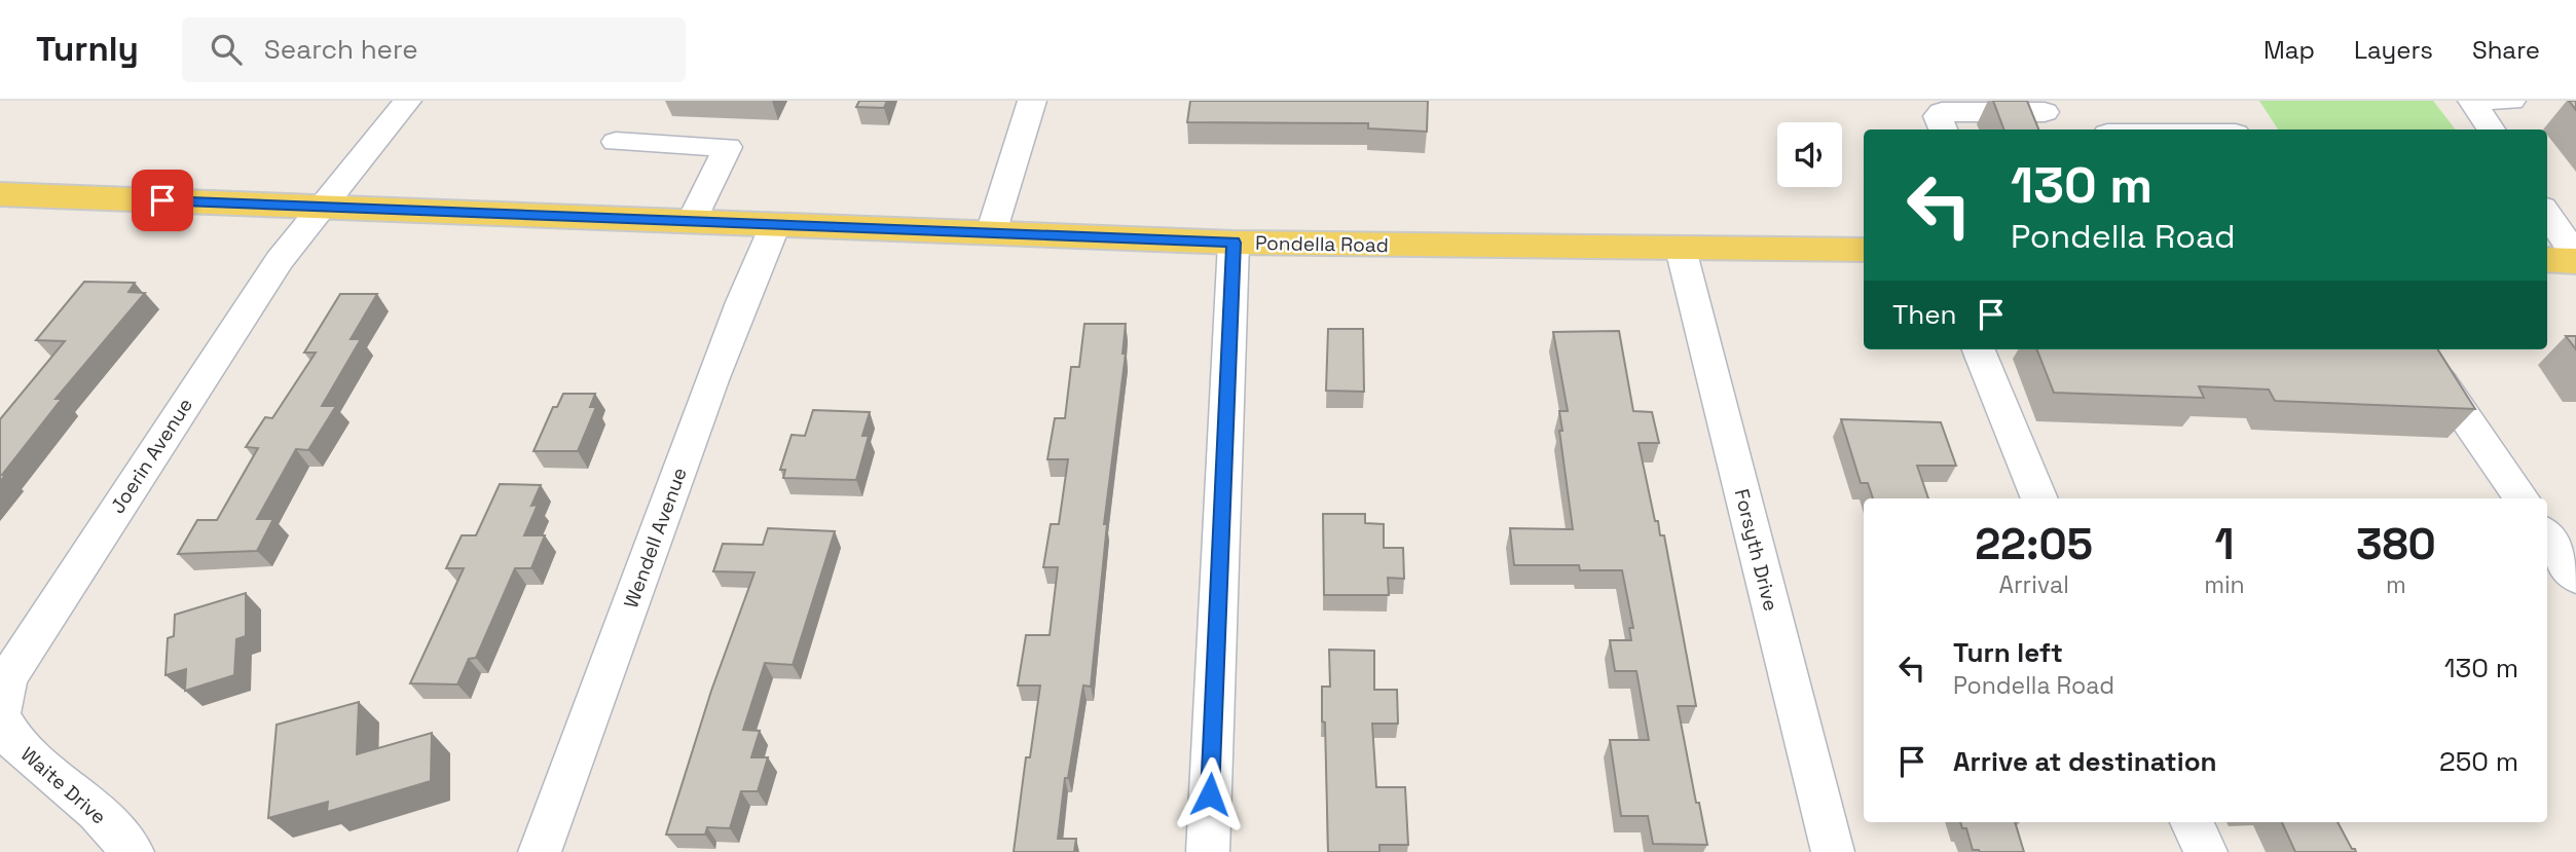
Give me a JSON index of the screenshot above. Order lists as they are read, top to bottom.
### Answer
{
  "streets": {
    "main road": ["Pondella Road"],
    "street": [
      "Joerin Avenue",
      "Wendell Avenue",
      "Forsyth Drive",
      "Waite Drive"
    ]
  },
  "crossings": [
    ["Pondella Road", "Joerin Avenue"],
    ["Pondella Road", "Wendell Avenue"],
    ["Pondella Road", "Forsyth Drive"],
    ["Joerin Avenue", "Waite Drive"]
  ],
  "page": {
    "header": "Turnly",
    "search": "Search here",
    "nav": ["Map", "Layers", "Share"],
    "turn": ["130 m", "Pondella Road"],
    "then": "Then",
    "eta": [
      "22:05",
      "Arrival",
      "1",
      "min",
      "380",
      "m"
    ],
    "list": [
      {
        "name": "Turn left",
        "note": "Pondella Road",
        "value": "130 m"
      },
      {
        "name": "Arrive at destination",
        "value": "250 m"
      }
    ]
  }
}
